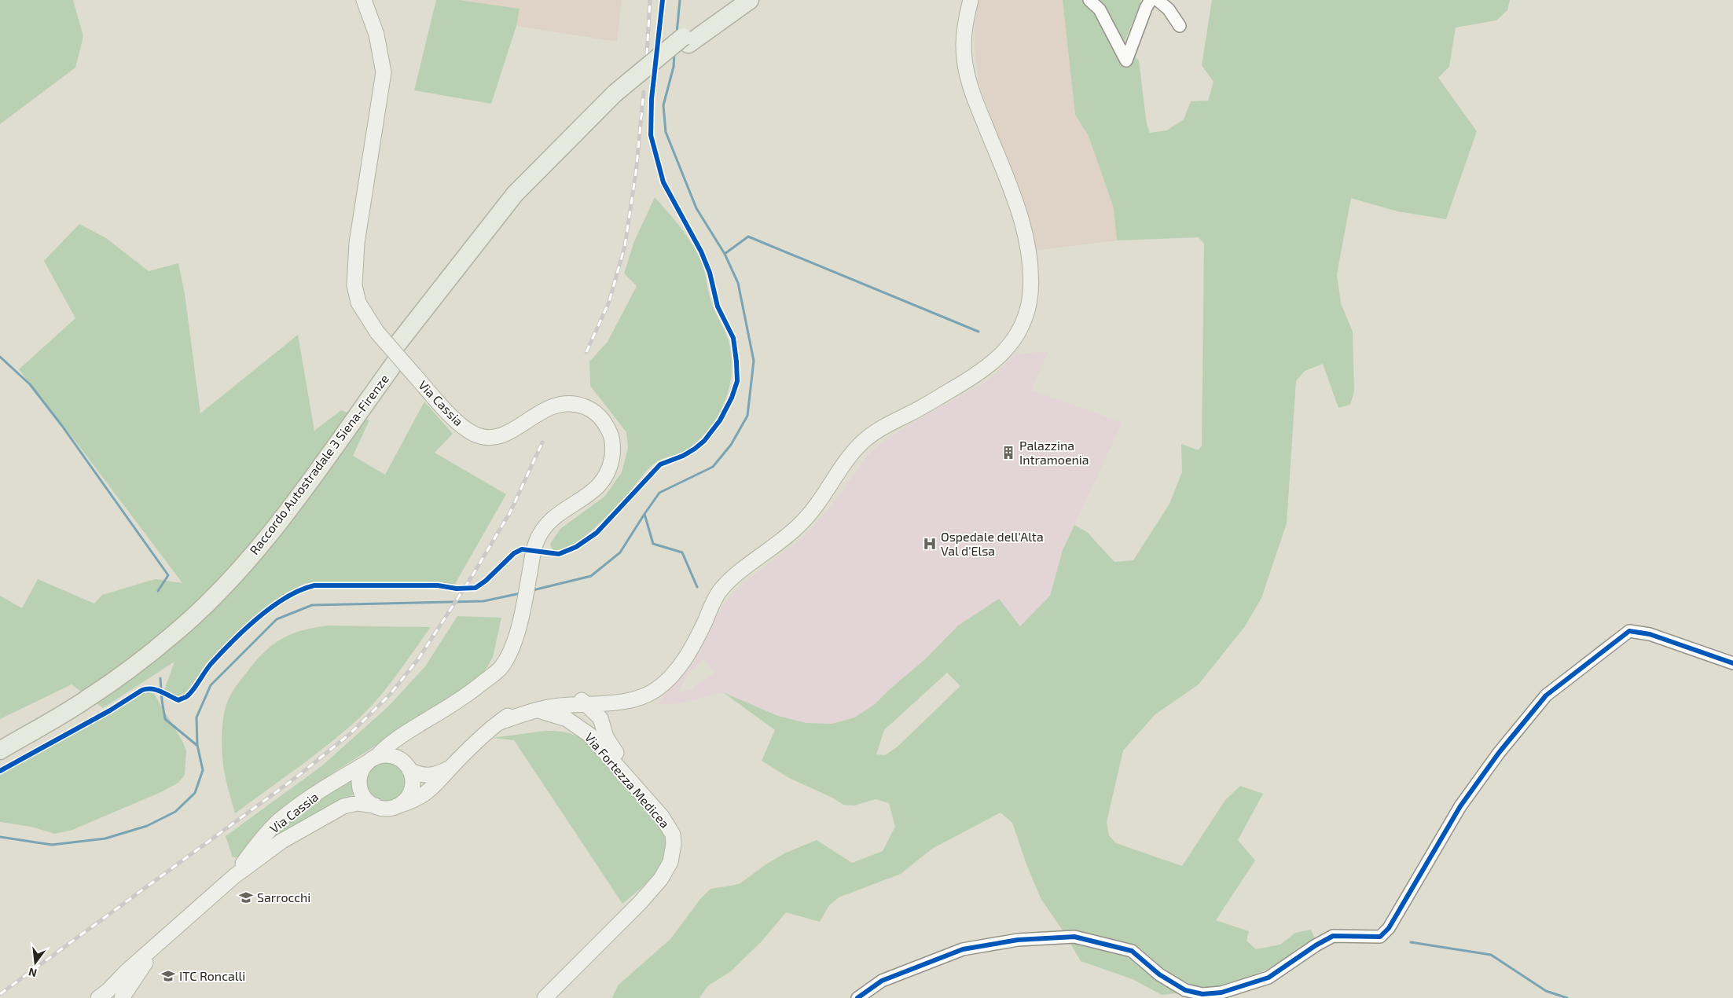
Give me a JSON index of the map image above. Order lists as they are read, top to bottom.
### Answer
{
  "streets": {
    "highway": ["Raccordo Autostradale 3 Siena-Firenze"],
    "main road": ["Via Cassia", "Via Fortezza Medicea"]
  },
  "places": {
    "building": ["Palazzina Intramoenia"],
    "hospital": ["Ospedale dell'Alta Val d'Elsa"],
    "school or university": ["Sarrocchi", "ITC Roncalli"]
  },
  "north": "bottom"
}
